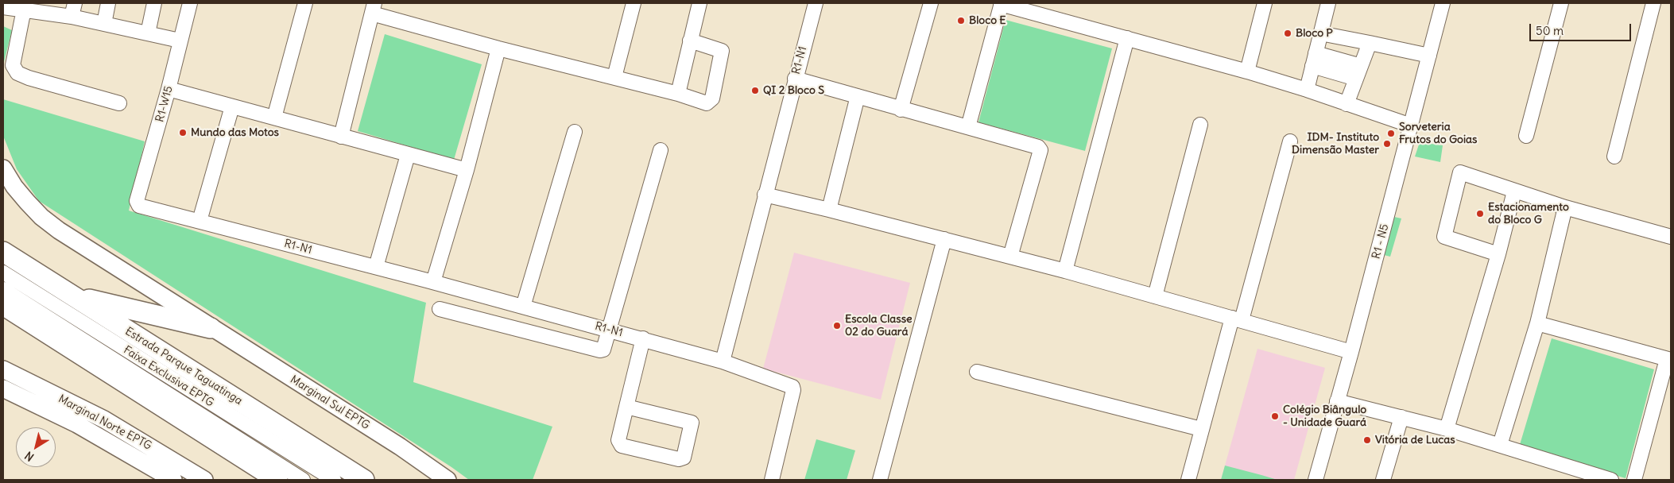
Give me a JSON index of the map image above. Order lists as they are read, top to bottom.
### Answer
{
  "streets": {
    "highway": ["Estrada Parque Taguatinga"],
    "main road": ["Marginal Sul EPTG", "Marginal Norte EPTG"],
    "street": [
      "R1-N1",
      "R1-W15",
      "R1 - N5",
      "Faixa Exclusiva EPTG"
    ]
  },
  "crossings": [
    ["R1-N1", "R1-W15"]
  ],
  "places": [
    "Bloco E",
    "Bloco P",
    "QI 2 Bloco S",
    "Mundo das Motos",
    "Sorveteria Frutos do Goias",
    "IDM- Instituto Dimensão Master",
    "Estacionamento do Bloco G",
    "Escola Classe 02 do Guará",
    "Colégio Biângulo - Unidade Guará",
    "Vitória de Lucas"
  ],
  "scale_bar": "50 m",
  "north": "bottom left"
}
